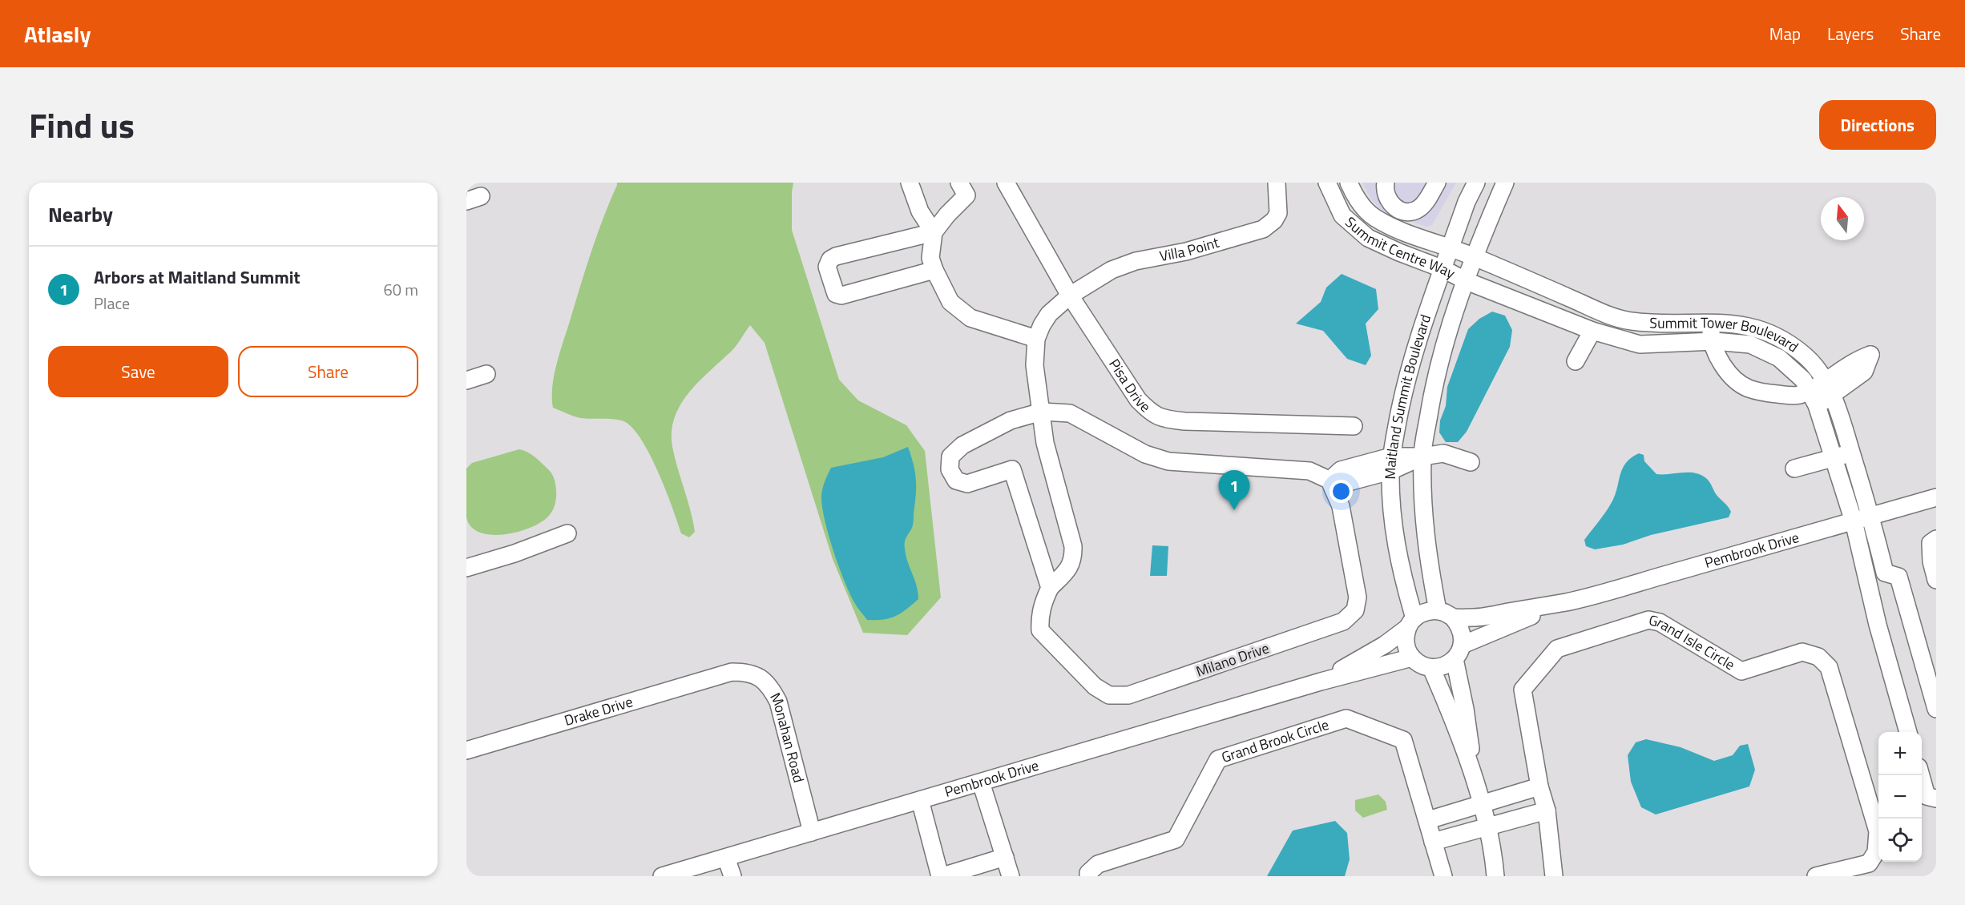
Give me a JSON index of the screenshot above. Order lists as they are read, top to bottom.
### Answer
{
  "streets": {
    "street": [
      "Summit Centre Way",
      "Villa Point",
      "Summit Tower Boulevard",
      "Pisa Drive",
      "Maitland Summit Boulevard",
      "Pembrook Drive",
      "Grand Isle Circle",
      "Milano Drive",
      "Drake Drive",
      "Monahan Road",
      "Grand Brook Circle"
    ]
  },
  "crossings": [
    ["Summit Centre Way", "Summit Tower Boulevard"],
    ["Summit Centre Way", "Maitland Summit Boulevard"],
    ["Villa Point", "Pisa Drive"],
    ["Villa Point", "Milano Drive"],
    ["Summit Tower Boulevard", "Maitland Summit Boulevard"],
    ["Summit Tower Boulevard", "Pembrook Drive"],
    ["Pisa Drive", "Milano Drive"],
    ["Maitland Summit Boulevard", "Pembrook Drive"],
    ["Pembrook Drive", "Monahan Road"],
    ["Drake Drive", "Monahan Road"]
  ],
  "north": "top",
  "page": {
    "header": "Atlasly",
    "nav": ["Map", "Layers", "Share"],
    "title": "Find us",
    "buttons": [
      "Directions",
      ["Save", "Share"]
    ],
    "heading": "Nearby",
    "list": [
      {
        "mark": "1",
        "name": "Arbors at Maitland Summit",
        "note": "Place",
        "value": "60 m"
      }
    ],
    "pins": "1",
    "map_buttons": ["+", "−"]
  }
}
